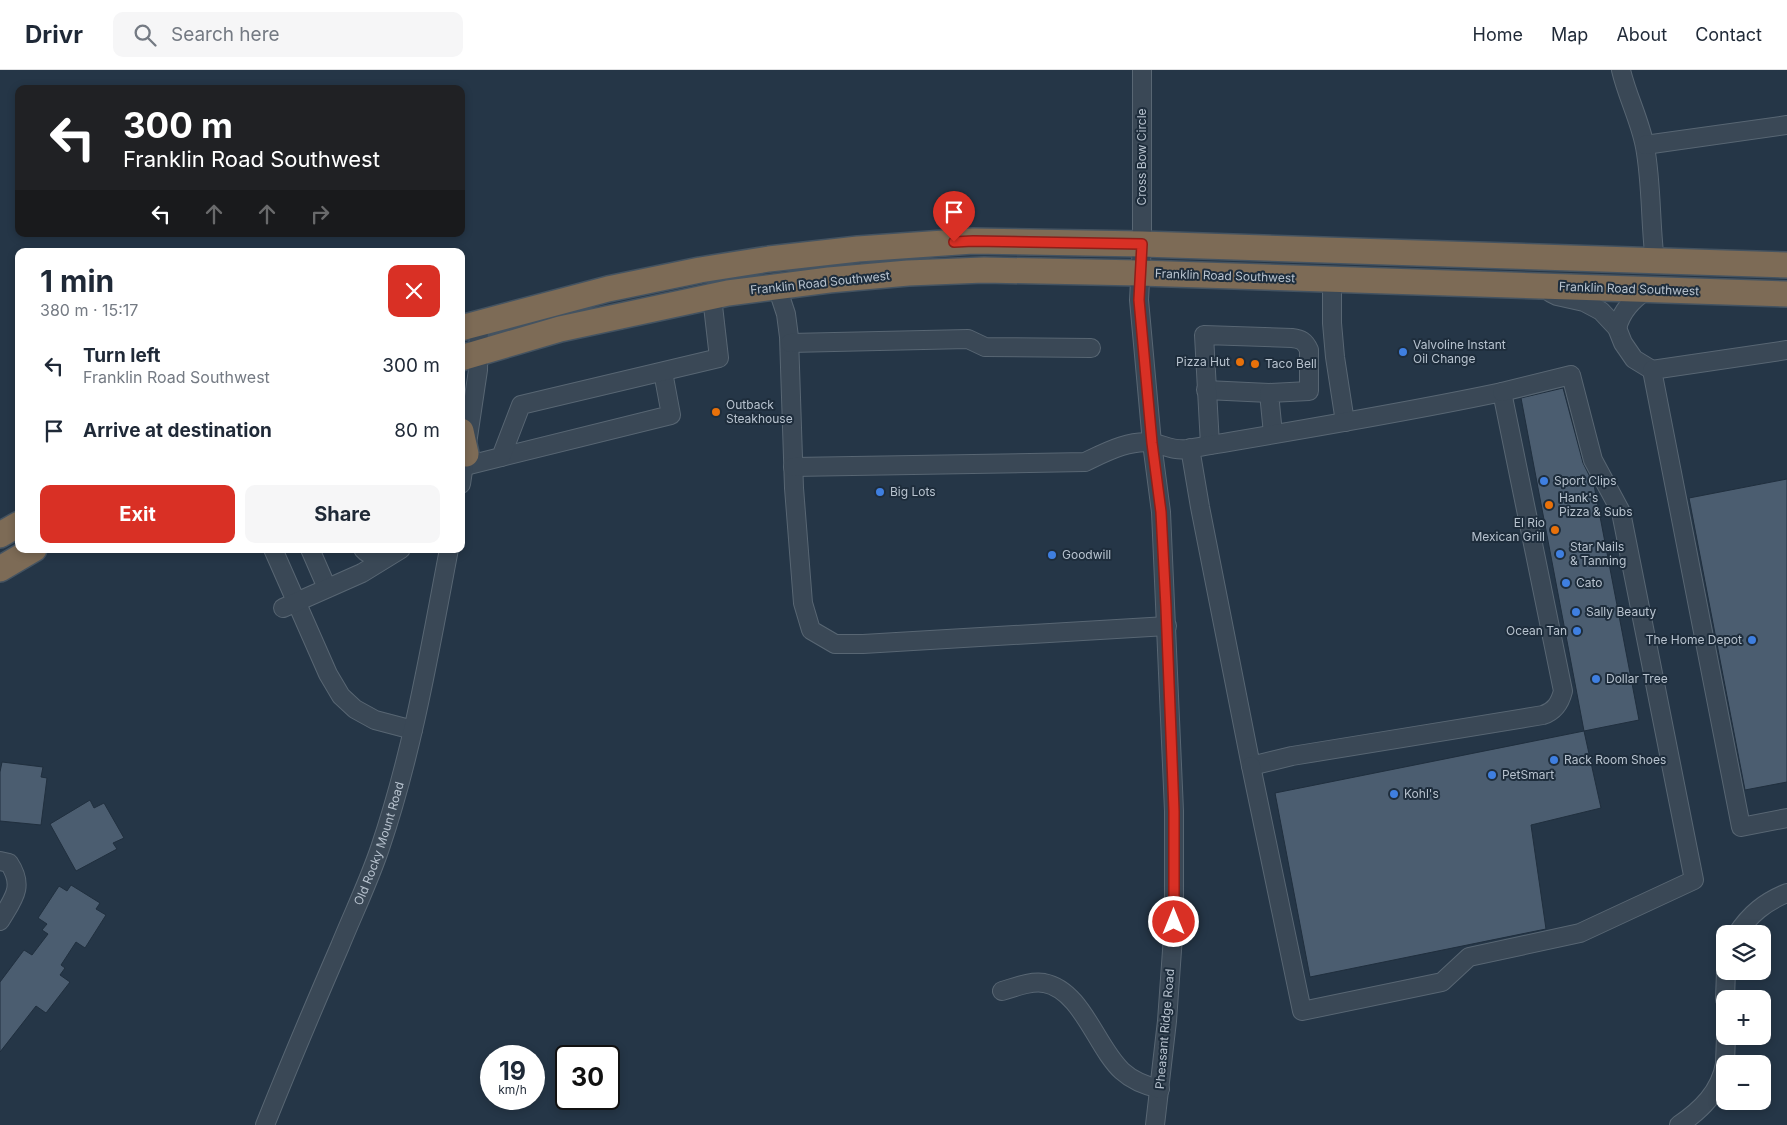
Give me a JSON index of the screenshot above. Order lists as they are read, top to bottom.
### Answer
{
  "streets": {
    "highway": ["Franklin Road Southwest"],
    "street": ["Cross Bow Circle", "Old Rocky Mount Road", "Pheasant Ridge Road"]
  },
  "crossings": [
    ["Cross Bow Circle", "Pheasant Ridge Road"],
    ["Franklin Road Southwest", "Pheasant Ridge Road"]
  ],
  "places": [
    "Valvoline Instant Oil Change",
    "Pizza Hut",
    "Taco Bell",
    "Outback Steakhouse",
    "Sport Clips",
    "Big Lots",
    "Hank's Pizza & Subs",
    "El Rio Mexican Grill",
    "Star Nails & Tanning",
    "Goodwill",
    "Cato",
    "Sally Beauty",
    "Ocean Tan",
    "The Home Depot",
    "Dollar Tree",
    "Rack Room Shoes",
    "PetSmart",
    "Kohl's"
  ],
  "page": {
    "header": "Drivr",
    "search": "Search here",
    "nav": [
      "Home",
      "Map",
      "About",
      "Contact"
    ],
    "turn": ["300 m", "Franklin Road Southwest"],
    "heading": ["1 min", "380 m · 15:17"],
    "list": [
      {
        "name": "Turn left",
        "note": "Franklin Road Southwest",
        "value": "300 m"
      },
      {
        "name": "Arrive at destination",
        "value": "80 m"
      }
    ],
    "buttons": ["Exit", "Share"],
    "map_buttons": ["+", "−"],
    "speed": "19 km/h",
    "limit": "30"
  }
}
